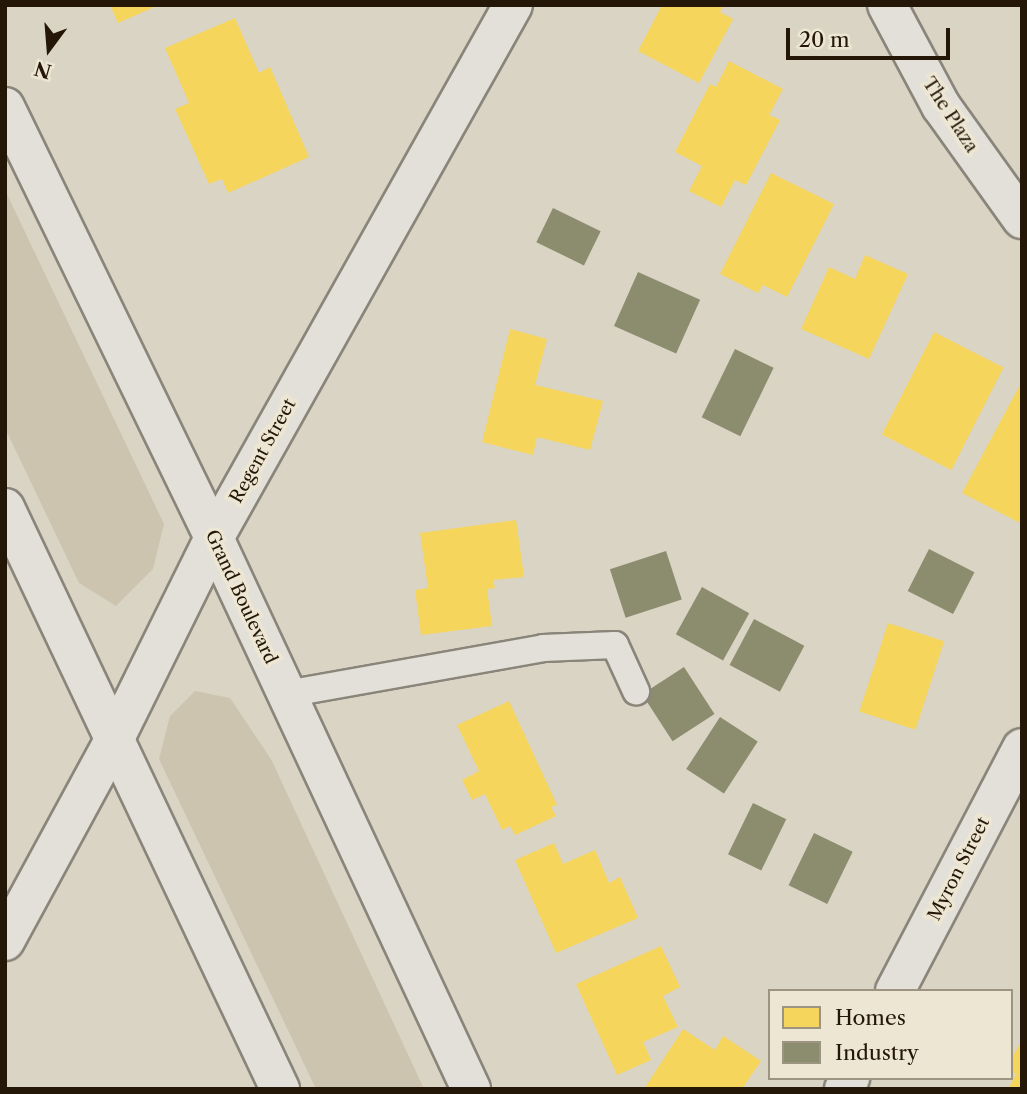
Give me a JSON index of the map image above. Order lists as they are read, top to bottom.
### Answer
{
  "streets": {
    "street": [
      "The Plaza",
      "Regent Street",
      "Grand Boulevard",
      "Myron Street"
    ]
  },
  "crossings": [
    ["Regent Street", "Grand Boulevard"]
  ],
  "legend": ["Homes", "Industry"],
  "scale_bar": "20 m",
  "north": "bottom"
}
